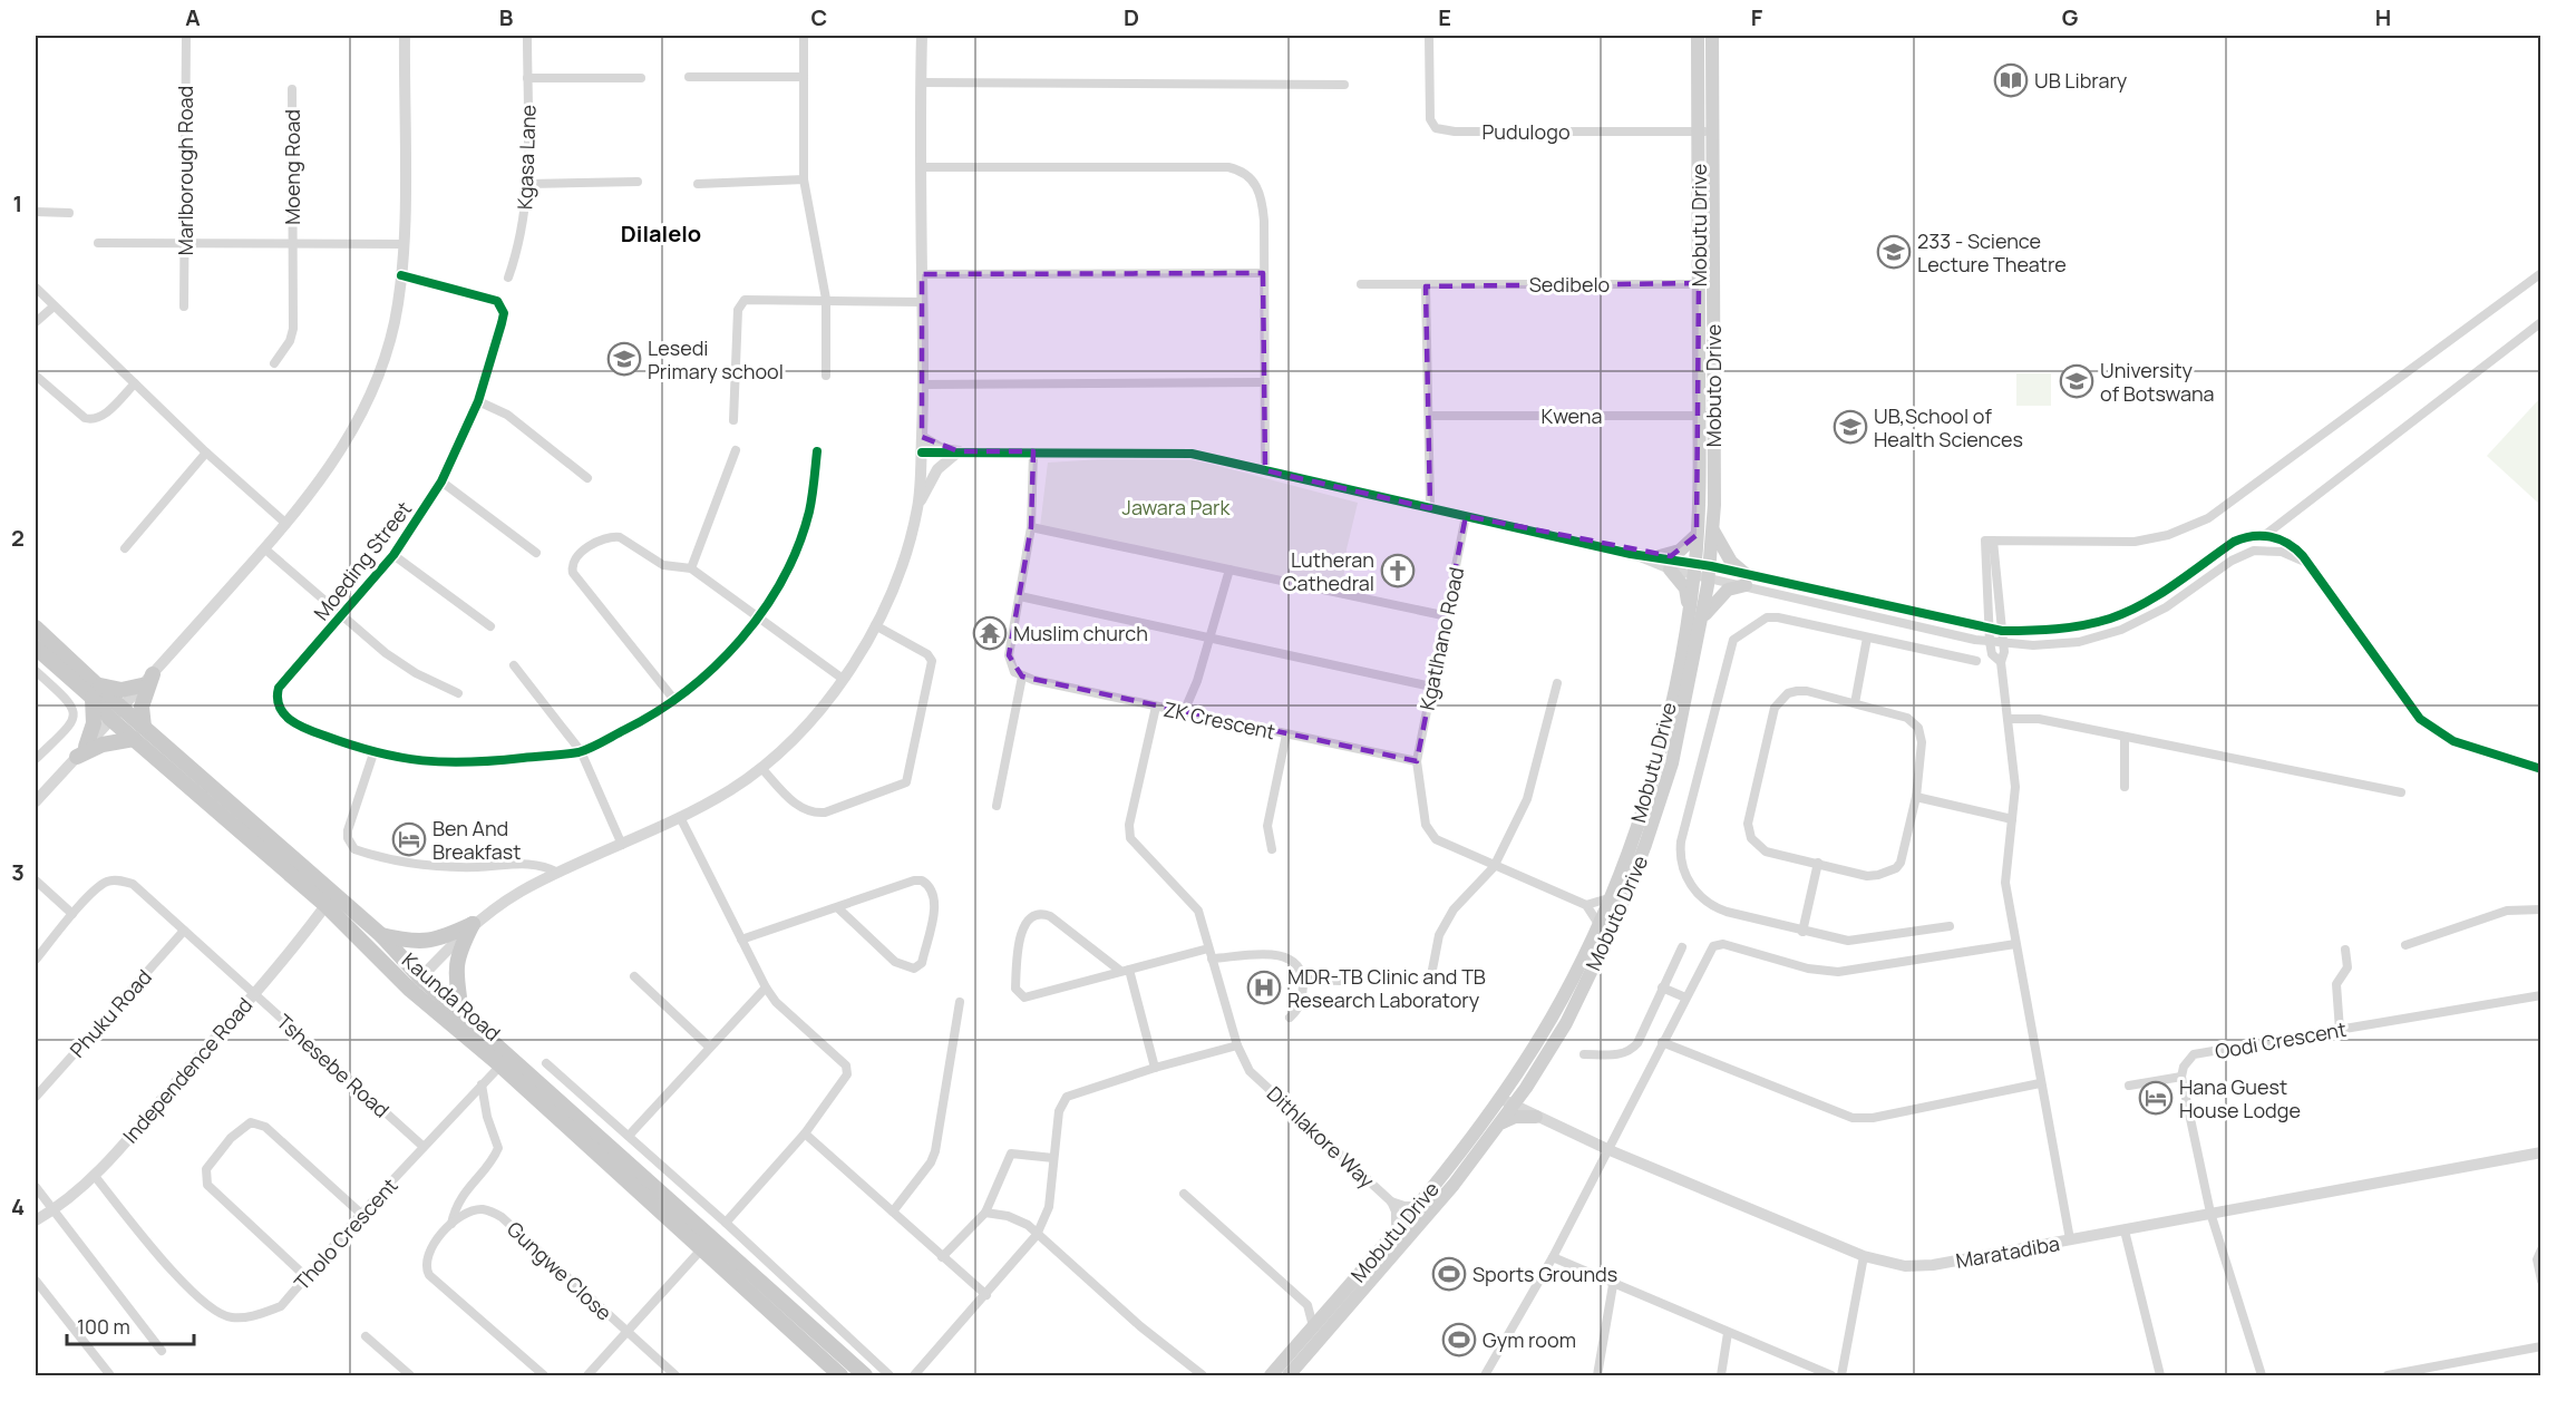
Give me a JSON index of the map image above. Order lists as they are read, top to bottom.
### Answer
{
  "streets": {
    "main road": ["Mobutu Drive", "Mobuto Drive", "Kaunda Road"],
    "street": [
      "Pudulogo",
      "Kgasa Lane",
      "Moeng Road",
      "Marlborough Road",
      "Sedibelo",
      "Kwena",
      "Moeding Street",
      "Kgatlhano Road",
      "ZK Crescent",
      "Phuku Road",
      "Oodi Crescent",
      "Tshesebe Road",
      "Independence Road",
      "Dithlakore Way",
      "Tholo Crescent",
      "Maratadiba",
      "Gungwe Close"
    ]
  },
  "crossings": [
    ["Pudulogo", "Mobutu Drive"],
    ["Mobutu Drive", "Sedibelo"],
    ["Mobutu Drive", "Mobuto Drive"],
    ["Mobutu Drive", "Kwena"],
    ["Mobutu Drive", "Dithlakore Way"],
    ["Mobutu Drive", "Maratadiba"],
    ["Sedibelo", "Mobuto Drive"],
    ["Mobuto Drive", "Kwena"],
    ["Mobuto Drive", "Maratadiba"],
    ["Kgatlhano Road", "ZK Crescent"],
    ["ZK Crescent", "Dithlakore Way"],
    ["Kaunda Road", "Independence Road"],
    ["Kaunda Road", "Tholo Crescent"],
    ["Phuku Road", "Tshesebe Road"],
    ["Tshesebe Road", "Independence Road"],
    ["Tshesebe Road", "Tholo Crescent"],
    ["Independence Road", "Tholo Crescent"]
  ],
  "districts": ["Dilalelo"],
  "parks": ["Jawara Park"],
  "places": {
    "library": ["UB Library"],
    "school or university": [
      "233 - Science Lecture Theatre",
      "Lesedi Primary school",
      "University of Botswana",
      "UB,School of Health Sciences"
    ],
    "church": ["Lutheran Cathedral"],
    "temple": ["Muslim church"],
    "hotel": ["Ben And Breakfast", "Hana Guest House Lodge"],
    "hospital": ["MDR-TB Clinic and TB Research Laboratory"],
    "sports": ["Sports Grounds", "Gym room"]
  },
  "scale_bar": "100 m",
  "grid": {
    "columns": [
      "A",
      "B",
      "C",
      "D",
      "E",
      "F",
      "G",
      "H"
    ],
    "rows": [
      "1",
      "2",
      "3",
      "4"
    ]
  }
}
